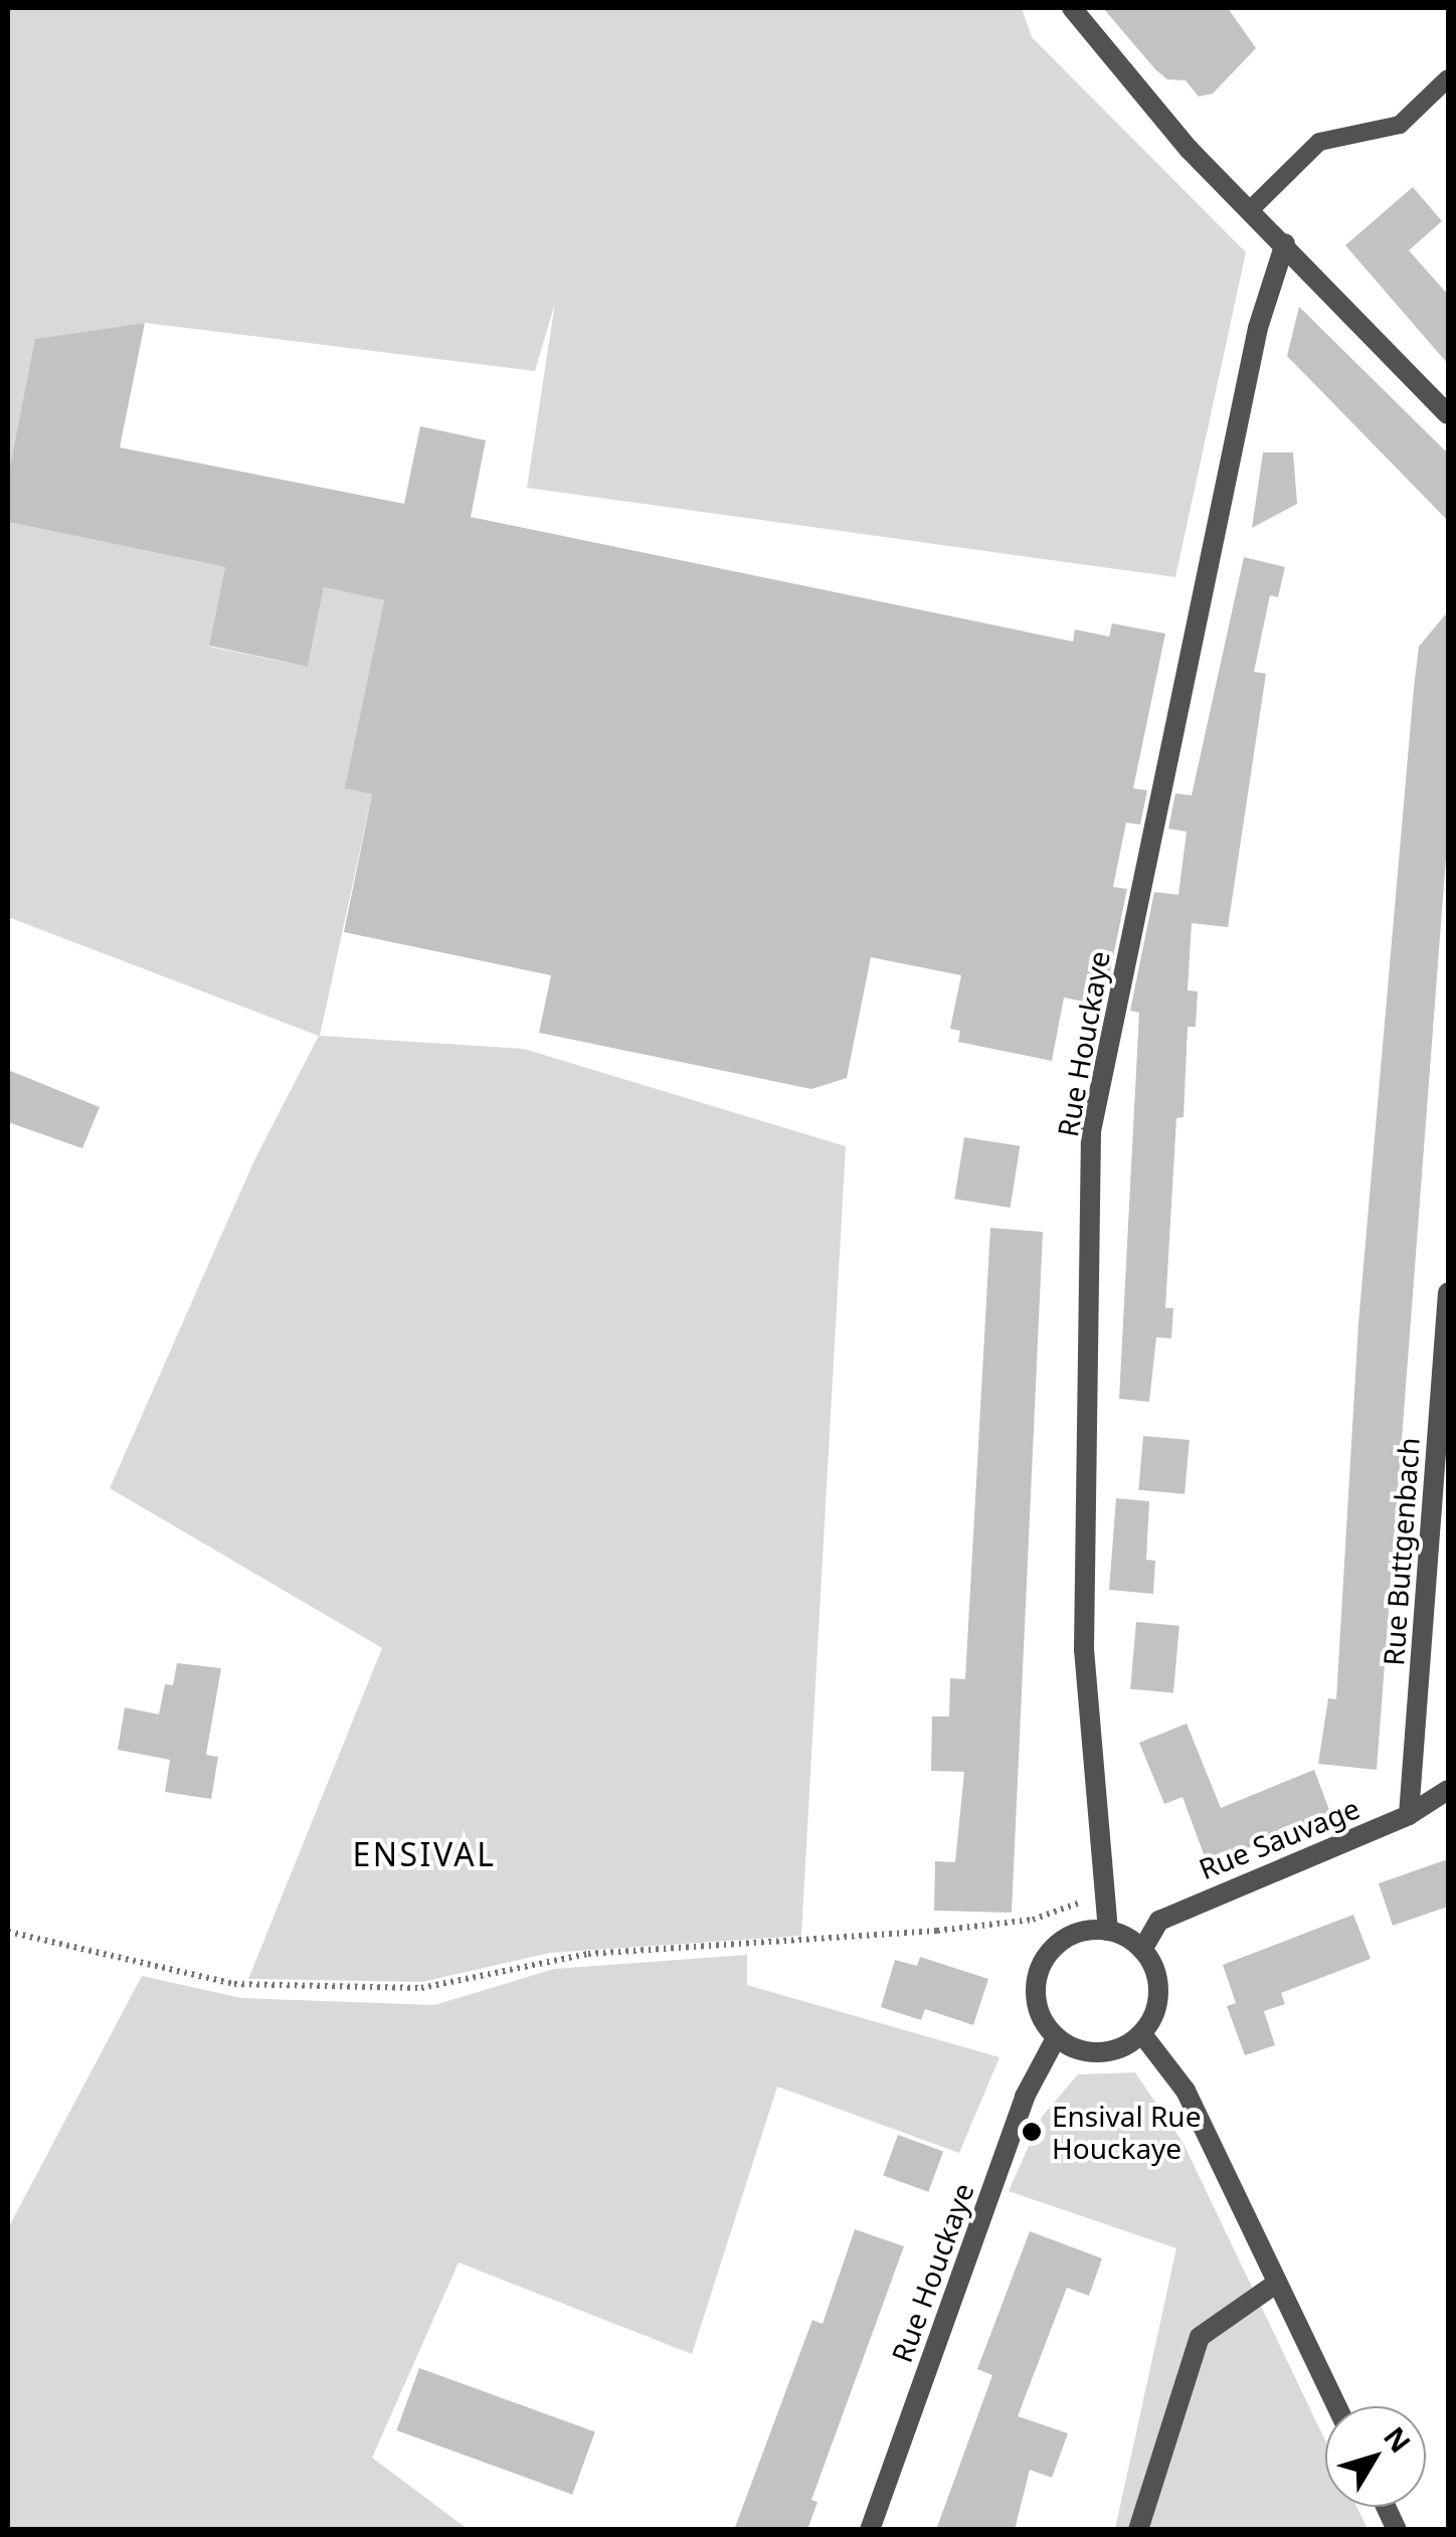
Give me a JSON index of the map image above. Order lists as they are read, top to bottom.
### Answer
{
  "streets": {
    "street": ["Rue Houckaye", "Rue Buttgenbach", "Rue Sauvage"]
  },
  "crossings": [
    ["Rue Houckaye", "Rue Sauvage"],
    ["Rue Buttgenbach", "Rue Sauvage"]
  ],
  "districts": ["ENSIVAL"],
  "places": ["Ensival Rue Houckaye"],
  "north": "top right"
}
